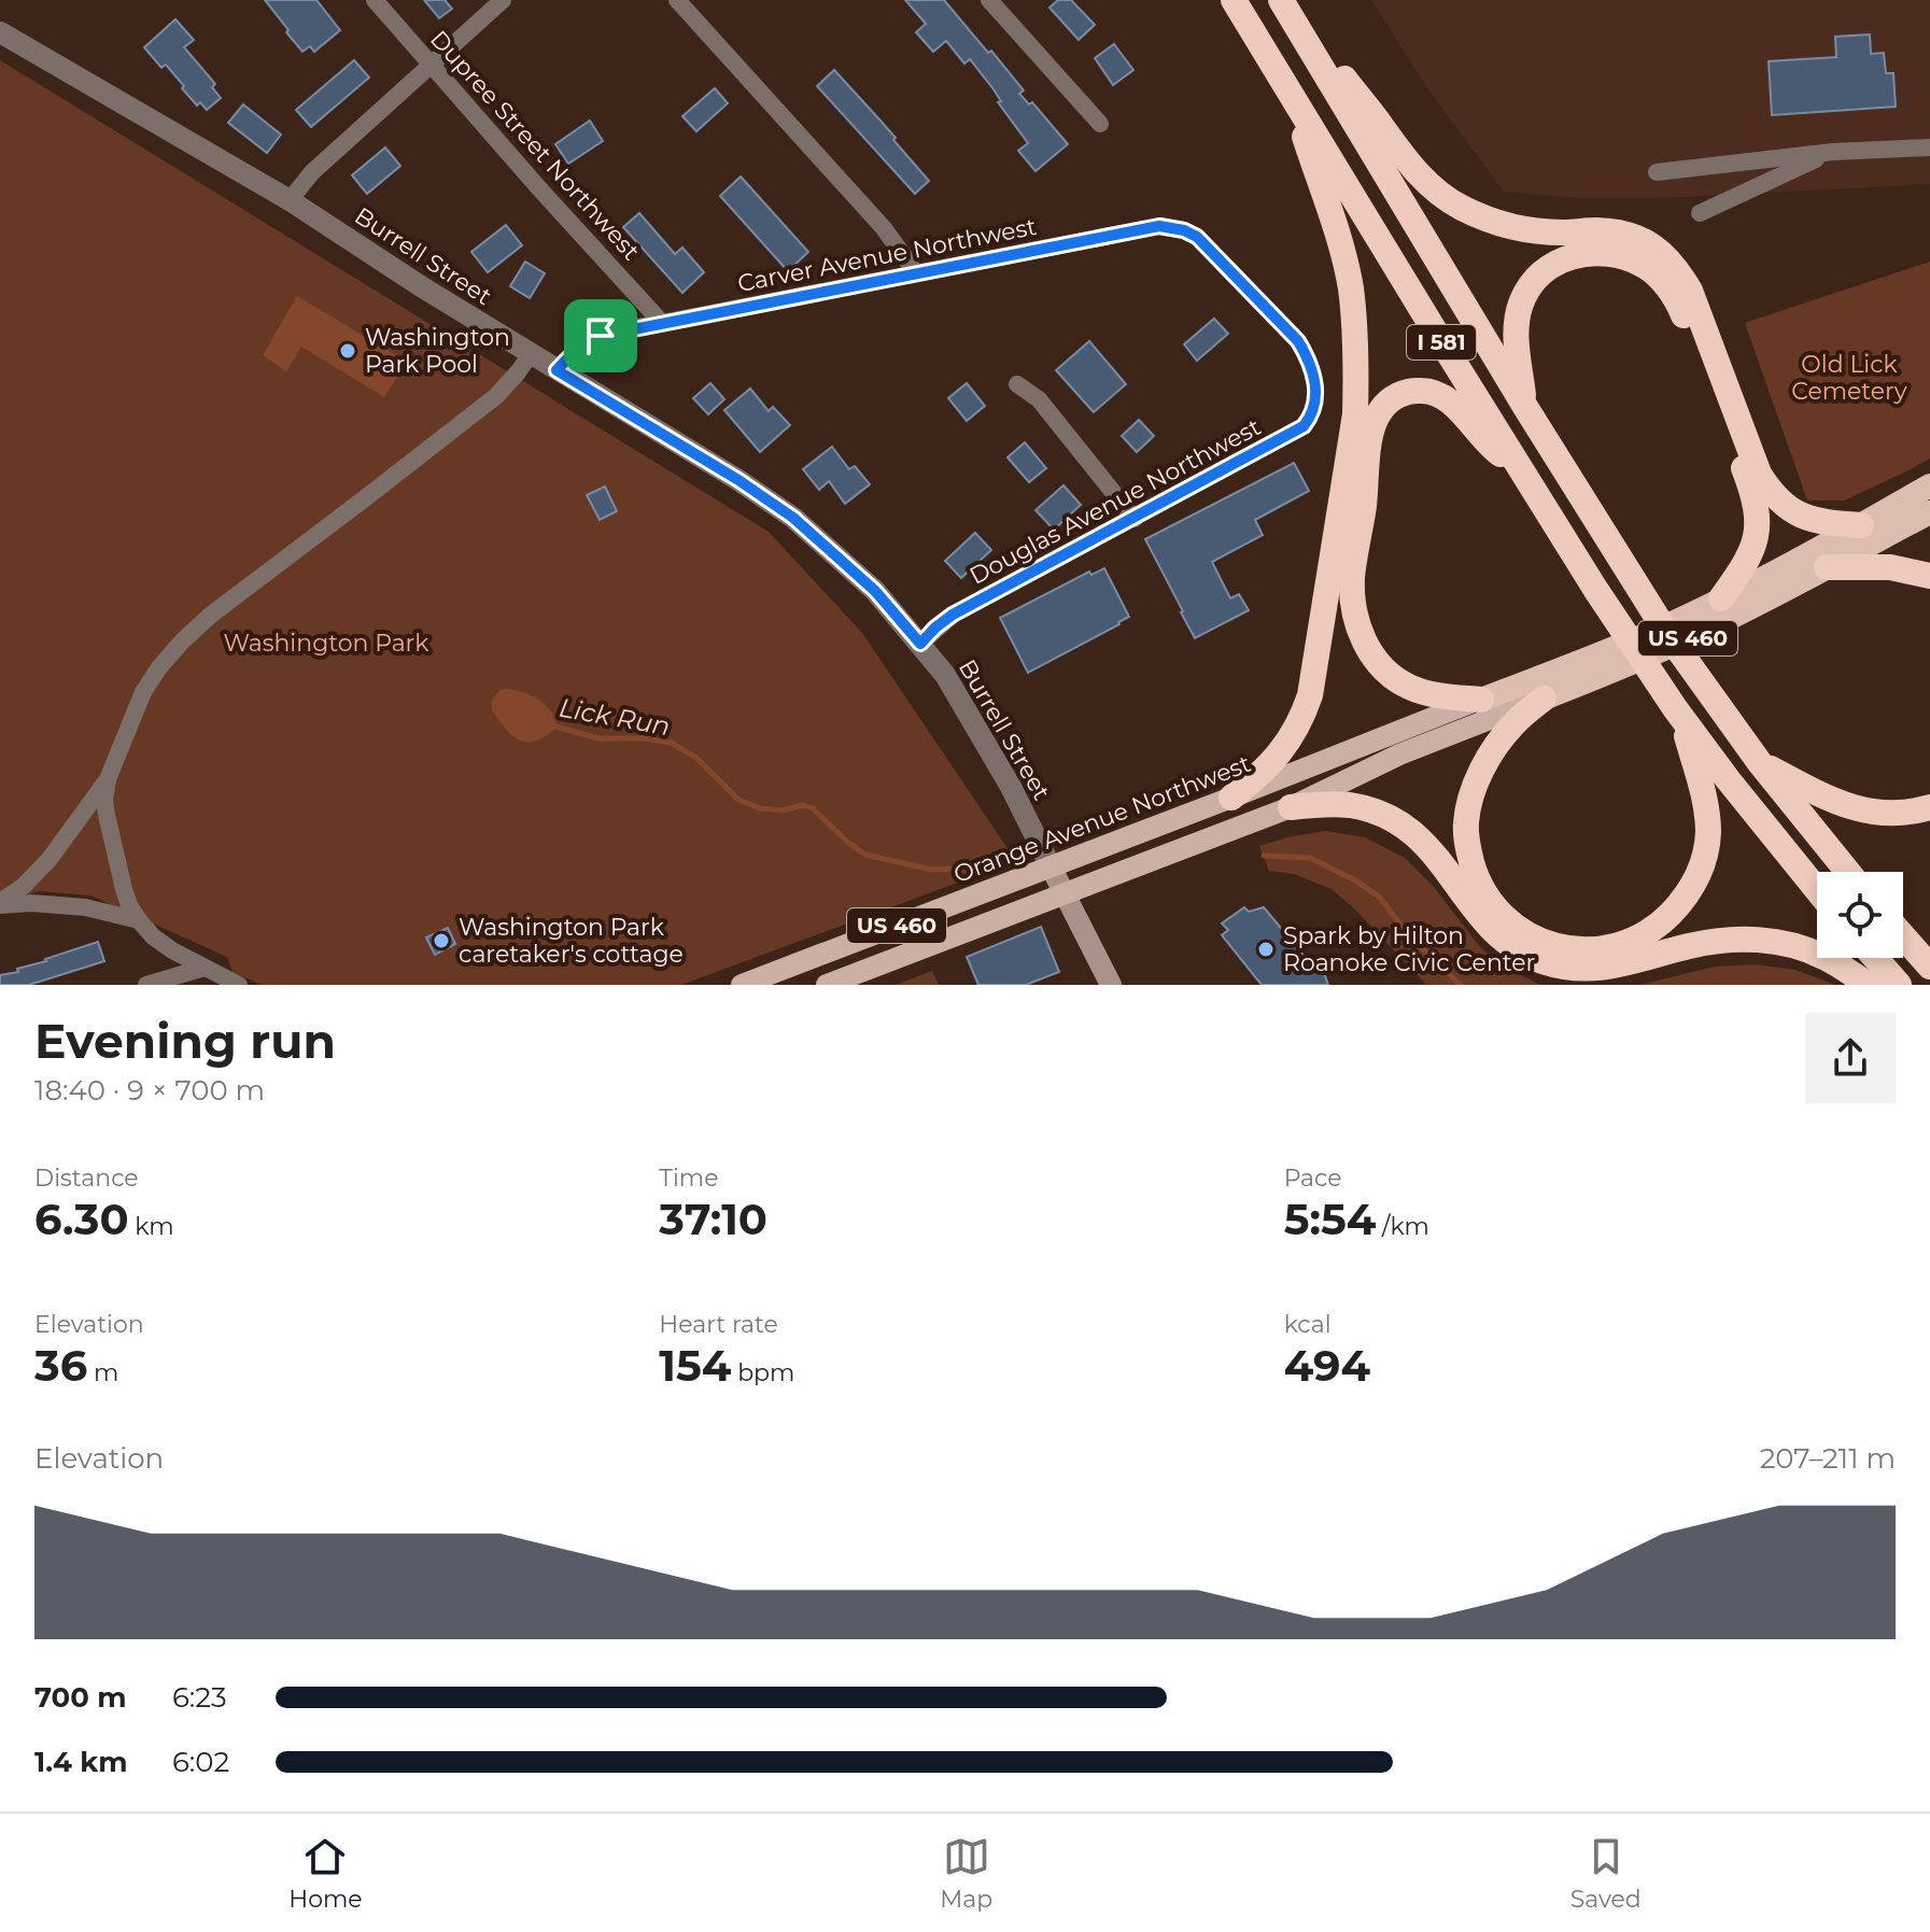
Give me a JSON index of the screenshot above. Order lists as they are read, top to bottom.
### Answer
{
  "streets": {
    "highway": ["I 581", "US 460"],
    "main road": ["Orange Avenue Northwest"],
    "street": [
      "Dupree Street Northwest",
      "Carver Avenue Northwest",
      "Burrell Street",
      "Douglas Avenue Northwest"
    ]
  },
  "crossings": [
    ["Dupree Street Northwest", "Carver Avenue Northwest"],
    ["Carver Avenue Northwest", "Burrell Street"],
    ["Carver Avenue Northwest", "Douglas Avenue Northwest"],
    ["Burrell Street", "Douglas Avenue Northwest"],
    ["Burrell Street", "Orange Avenue Northwest"],
    ["US 460", "Orange Avenue Northwest"]
  ],
  "water": ["Lick Run"],
  "parks": ["Old Lick Cemetery", "Washington Park"],
  "places": ["Washington Park Pool", "Washington Park caretaker's cottage", "Spark by Hilton Roanoke Civic Center"],
  "page": {
    "heading": ["Evening run", "18:40 · 9 × 700 m"],
    "stats": [
      ["Distance", "6.30 km"],
      ["Time", "37:10"],
      ["Pace", "5:54 /km"],
      ["Elevation", "36 m"],
      ["Heart rate", "154 bpm"],
      ["kcal", "494"]
    ],
    "chart": ["Elevation", "207–211 m"],
    "list": [
      {
        "name": "700 m",
        "note": "6:23"
      },
      {
        "name": "1.4 km",
        "note": "6:02"
      }
    ],
    "tabs": ["Home", "Map", "Saved"]
  }
}
